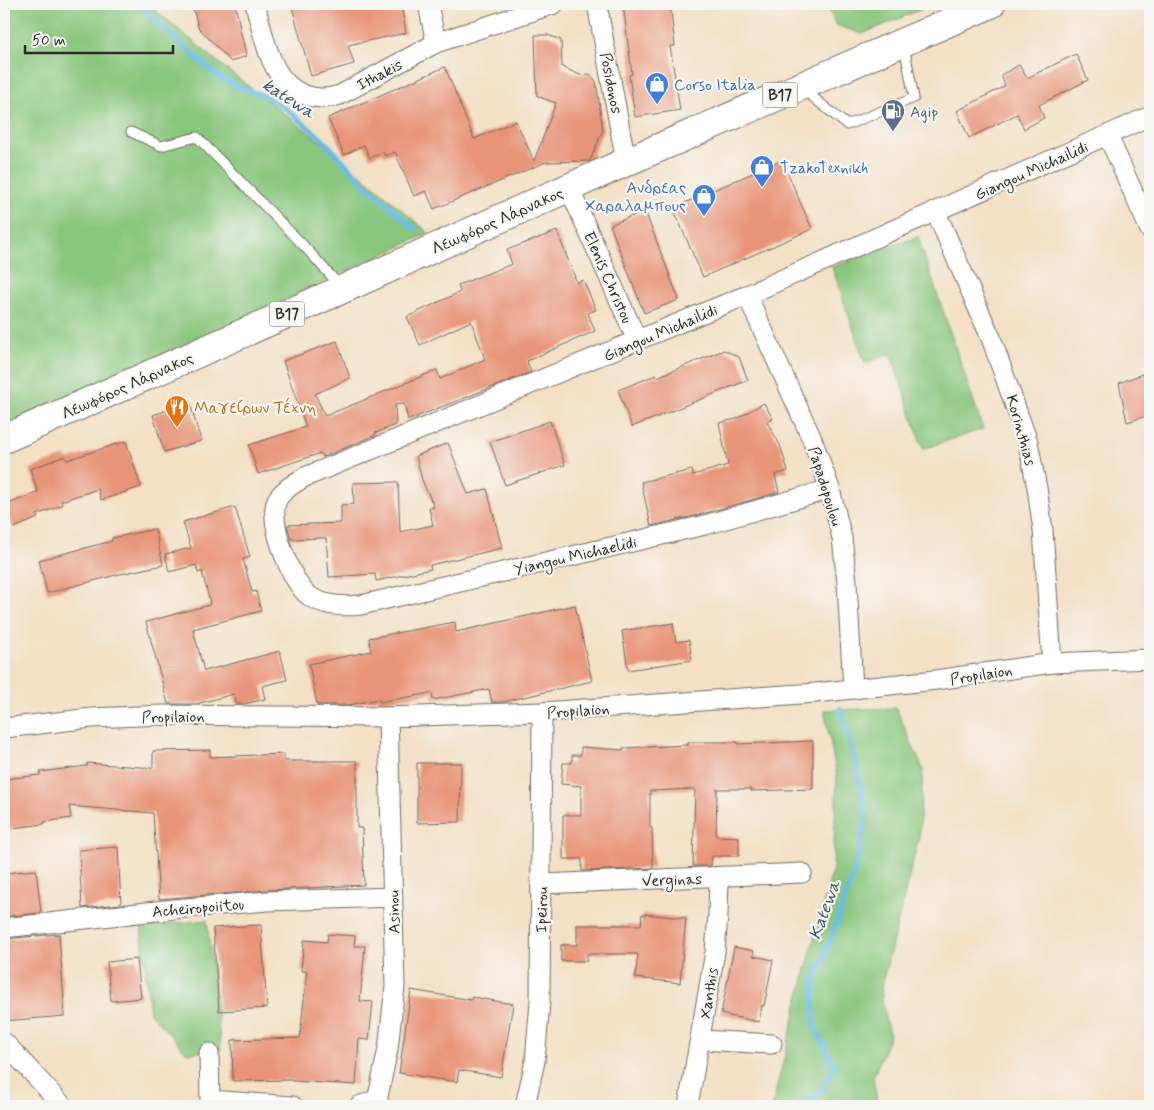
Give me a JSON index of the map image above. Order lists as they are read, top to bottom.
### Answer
{
  "streets": {
    "main road": ["B17", "Λεωφόρος Λάρνακος"],
    "street": [
      "Ithakis",
      "Posidonos",
      "Giangou Michailidi",
      "Elenis Christou",
      "Korinthias",
      "Papadopoulou",
      "Yiangou Michaelidi",
      "Propilaion",
      "Verginas",
      "Acheiropoiitou",
      "Ipeirou",
      "Asinou",
      "Xanthis"
    ]
  },
  "crossings": [
    ["Posidonos", "Λεωφόρος Λάρνακος"],
    ["Giangou Michailidi", "Elenis Christou"],
    ["Giangou Michailidi", "Korinthias"],
    ["Giangou Michailidi", "Papadopoulou"],
    ["Giangou Michailidi", "Yiangou Michaelidi"],
    ["Λεωφόρος Λάρνακος", "Elenis Christou"],
    ["Korinthias", "Propilaion"],
    ["Papadopoulou", "Yiangou Michaelidi"],
    ["Papadopoulou", "Propilaion"],
    ["Propilaion", "Ipeirou"],
    ["Propilaion", "Asinou"],
    ["Verginas", "Ipeirou"],
    ["Verginas", "Xanthis"],
    ["Acheiropoiitou", "Asinou"]
  ],
  "water": ["katewa", "Katewa"],
  "places": {
    "shop": ["Corso Italia", "TzakoTexnikh", "Ανδρεας Χαραλαμπους"],
    "fuel station": ["Agip"],
    "restaurant": ["Μαγείρων Τέχνη"]
  },
  "scale_bar": "50 m"
}
